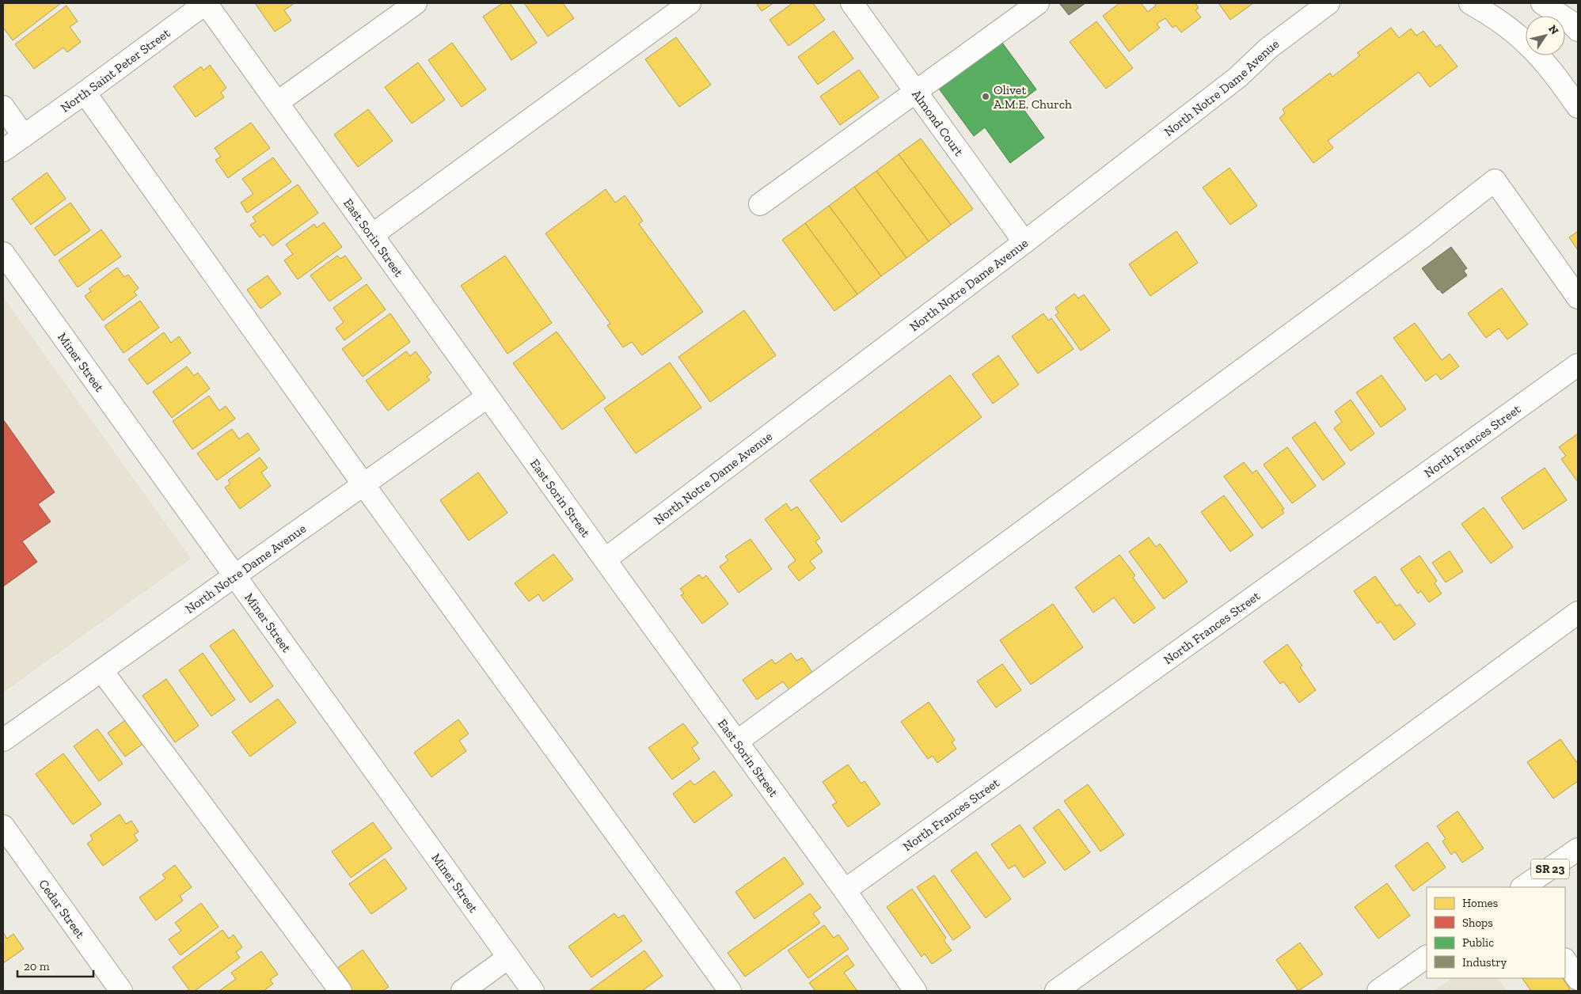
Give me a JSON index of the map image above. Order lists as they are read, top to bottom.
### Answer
{
  "streets": {
    "street": [
      "North Saint Peter Street",
      "North Notre Dame Avenue",
      "Almond Court",
      "East Sorin Street",
      "Miner Street",
      "North Frances Street",
      "SR 23",
      "Cedar Street"
    ]
  },
  "crossings": [
    ["North Saint Peter Street", "East Sorin Street"],
    ["North Notre Dame Avenue", "Almond Court"],
    ["North Notre Dame Avenue", "East Sorin Street"],
    ["North Notre Dame Avenue", "Miner Street"],
    ["East Sorin Street", "North Frances Street"]
  ],
  "places": ["Olivet A.M.E. Church"],
  "legend": [
    "Homes",
    "Shops",
    "Public",
    "Industry"
  ],
  "scale_bar": "20 m",
  "north": "top right"
}
